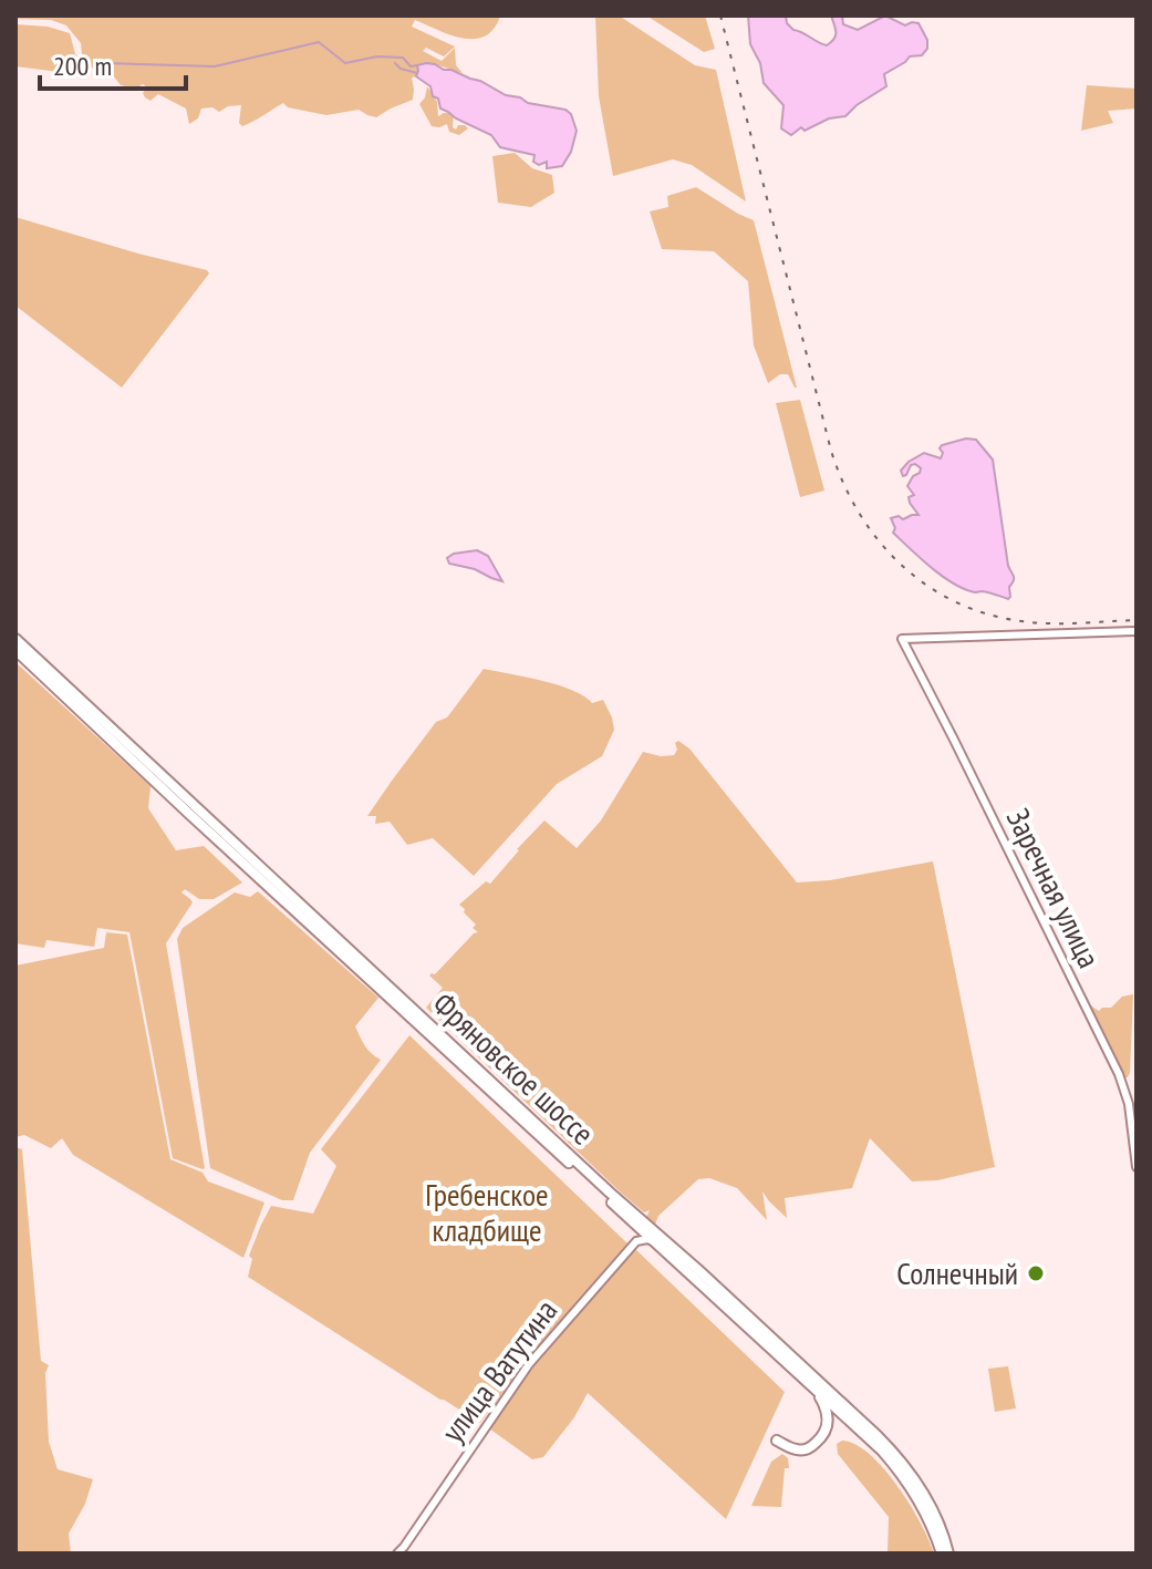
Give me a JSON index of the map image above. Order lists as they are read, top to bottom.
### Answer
{
  "streets": {
    "main road": ["Фряновское шоссе"],
    "street": ["Заречная улица", "улица Ватутина"]
  },
  "parks": ["Гребенское кладбище"],
  "places": ["Солнечный"],
  "scale_bar": "200 m"
}
